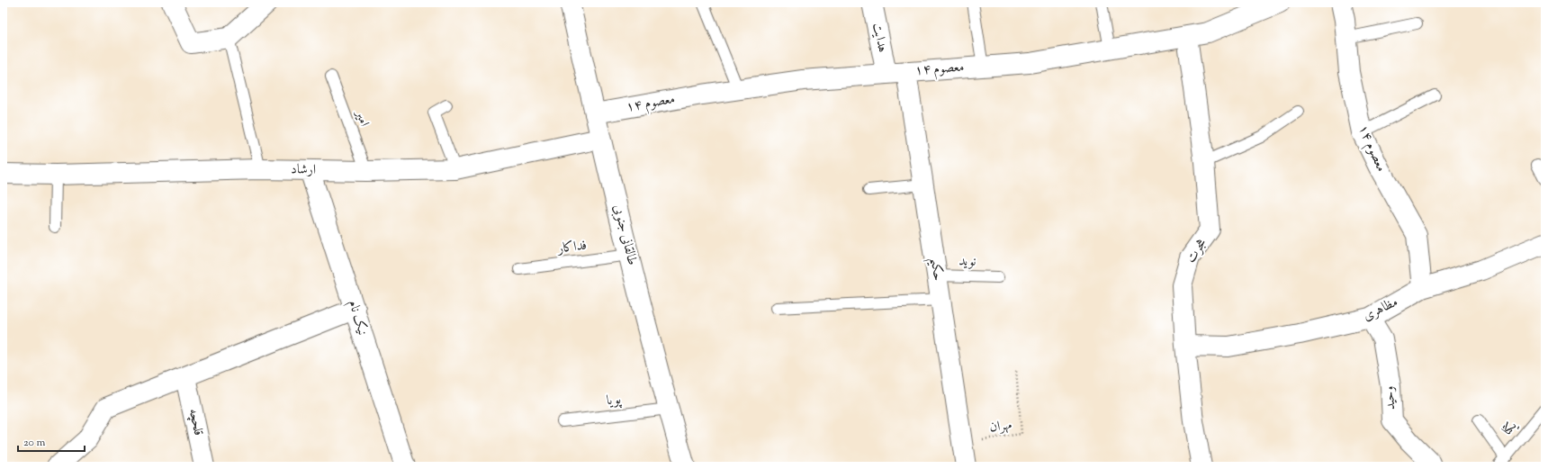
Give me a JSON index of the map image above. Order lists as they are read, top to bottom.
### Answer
{
  "streets": {
    "street": [
      "هدایت",
      "۱۴ معصوم",
      "ارشاد",
      "طالقانی جنوبی",
      "هجرت",
      "حکیم",
      "مظاهری",
      "نیک نام",
      "وحید",
      "قلحچه"
    ],
    "lane": [
      "امیر",
      "فداکار",
      "نوید",
      "پویا",
      "یکتا"
    ],
    "path": ["مهران"]
  },
  "crossings": [
    ["هدایت", "۱۴ معصوم"],
    ["۱۴ معصوم", "طالقانی جنوبی"],
    ["۱۴ معصوم", "هجرت"],
    ["۱۴ معصوم", "حکیم"],
    ["۱۴ معصوم", "مظاهری"],
    ["امیر", "ارشاد"],
    ["ارشاد", "طالقانی جنوبی"],
    ["ارشاد", "نیک نام"],
    ["طالقانی جنوبی", "فداکار"],
    ["طالقانی جنوبی", "پویا"],
    ["هجرت", "مظاهری"],
    ["نوید", "حکیم"],
    ["حکیم", "مهران"],
    ["مظاهری", "وحید"]
  ],
  "scale_bar": "20 m"
}
